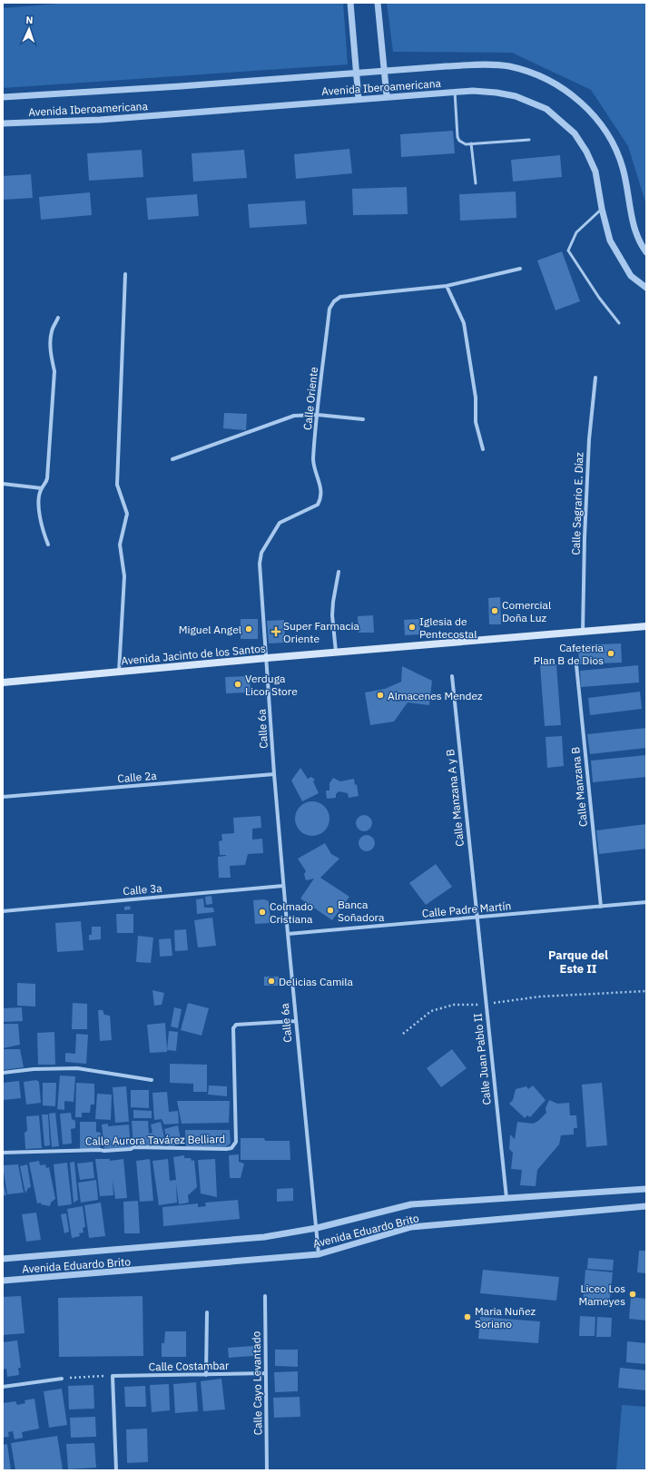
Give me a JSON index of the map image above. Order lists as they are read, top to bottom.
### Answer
{
  "streets": {
    "main road": ["Avenida Jacinto de los Santos"],
    "street": [
      "Avenida Iberoamericana",
      "Calle Oriente",
      "Calle Sagrario E. Díaz",
      "Calle 6a",
      "Calle 2a",
      "Calle Manzana B",
      "Calle Manzana A y B",
      "Calle 3a",
      "Calle Padre Martín",
      "Calle Juan Pablo II",
      "Calle Aurora Tavárez Belliard",
      "Avenida Eduardo Brito",
      "Calle Costambar",
      "Calle Cayo Levantado"
    ]
  },
  "crossings": [
    ["Calle Oriente", "Avenida Jacinto de los Santos"],
    ["Calle Oriente", "Calle 6a"],
    ["Calle Sagrario E. Díaz", "Avenida Jacinto de los Santos"],
    ["Avenida Jacinto de los Santos", "Calle 6a"],
    ["Calle 6a", "Calle 2a"],
    ["Calle 6a", "Calle 3a"],
    ["Calle 6a", "Calle Padre Martín"],
    ["Calle 6a", "Calle Aurora Tavárez Belliard"],
    ["Calle 6a", "Avenida Eduardo Brito"],
    ["Calle Manzana B", "Calle Padre Martín"],
    ["Calle Manzana A y B", "Calle Padre Martín"],
    ["Calle Manzana A y B", "Calle Juan Pablo II"],
    ["Calle Padre Martín", "Calle Juan Pablo II"],
    ["Calle Juan Pablo II", "Avenida Eduardo Brito"],
    ["Calle Costambar", "Calle Cayo Levantado"]
  ],
  "districts": ["Parque del Este II"],
  "places": {
    "other": [
      "Comercial Doña Luz",
      "Iglesia de Pentecostal",
      "Miguel Angel",
      "Cafeteria Plan B de Dios",
      "Verduga Licor Store",
      "Almacenes Mendez",
      "Banca Soñadora",
      "Colmado Cristiana",
      "Delicias Camila",
      "Liceo Los Mameyes",
      "Maria Nuñez Soriano"
    ],
    "health": ["Super Farmacia Oriente"]
  },
  "north": "top"
}
